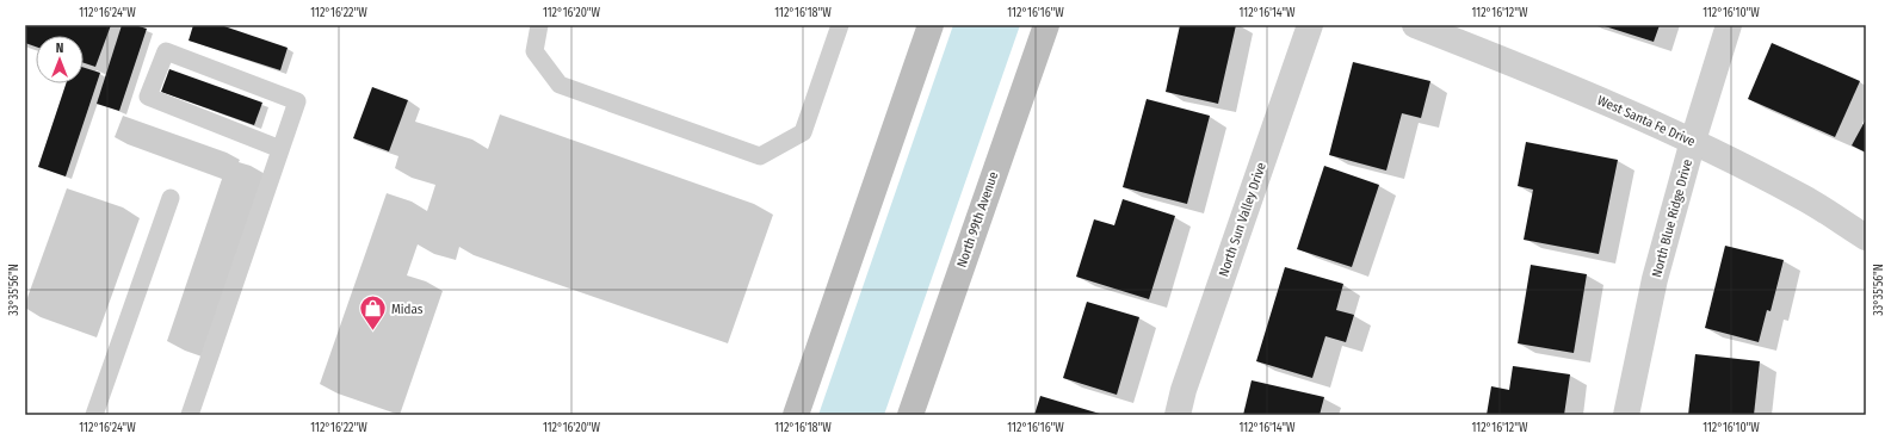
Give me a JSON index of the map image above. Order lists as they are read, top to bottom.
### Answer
{
  "streets": {
    "main road": ["North 99th Avenue"],
    "street": ["West Santa Fe Drive", "North Blue Ridge Drive", "North Sun Valley Drive"]
  },
  "crossings": [
    ["West Santa Fe Drive", "North Blue Ridge Drive"]
  ],
  "places": {
    "shop": ["Midas"]
  },
  "north": "top",
  "coordinates": [
    "112°16'24\"W",
    "112°16'22\"W",
    "112°16'20\"W",
    "112°16'18\"W",
    "112°16'16\"W",
    "112°16'14\"W",
    "112°16'12\"W",
    "112°16'10\"W",
    "33°35'56\"N"
  ]
}
